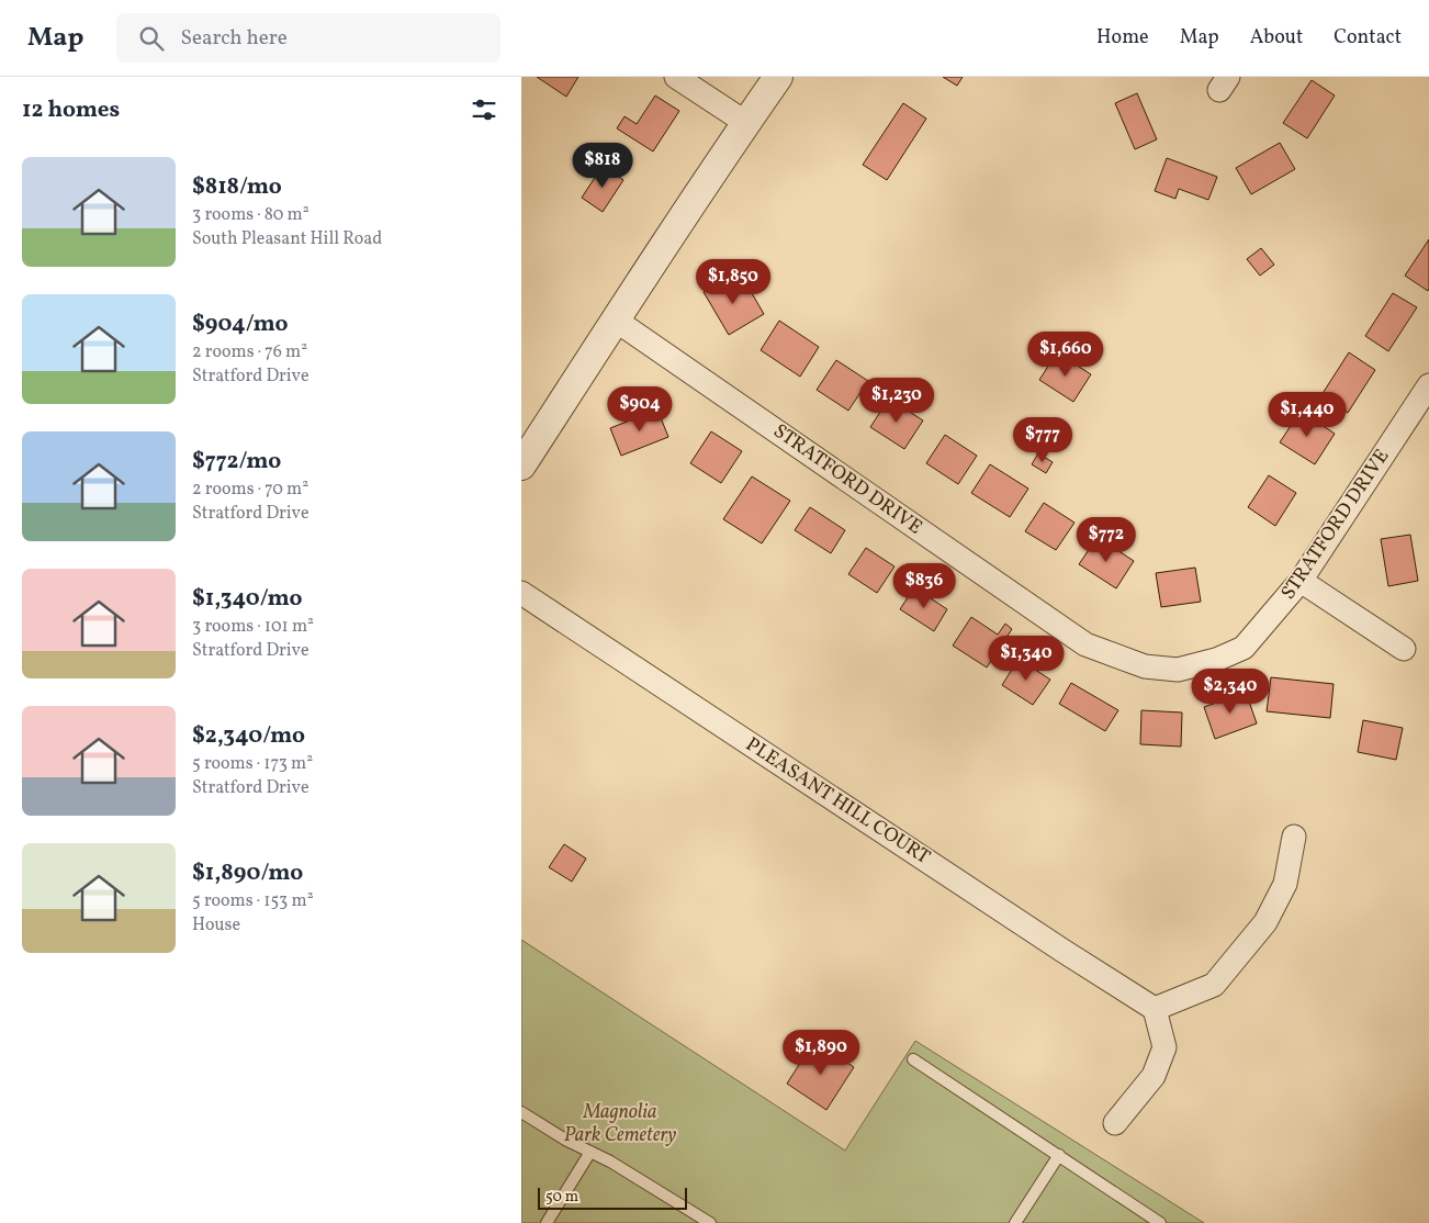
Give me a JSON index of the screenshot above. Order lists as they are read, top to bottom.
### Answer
{
  "streets": {
    "street": ["STRATFORD DRIVE", "PLEASANT HILL COURT"]
  },
  "parks": ["Magnolia Park Cemetery"],
  "scale_bar": "50 m",
  "page": {
    "header": "Map",
    "search": "Search here",
    "nav": [
      "Home",
      "Map",
      "About",
      "Contact"
    ],
    "heading": "12 homes",
    "list": [
      {
        "name": "$818/mo",
        "note": "3 rooms · 80 m² · South Pleasant Hill Road"
      },
      {
        "name": "$904/mo",
        "note": "2 rooms · 76 m² · Stratford Drive"
      },
      {
        "name": "$772/mo",
        "note": "2 rooms · 70 m² · Stratford Drive"
      },
      {
        "name": "$1,340/mo",
        "note": "3 rooms · 101 m² · Stratford Drive"
      },
      {
        "name": "$2,340/mo",
        "note": "5 rooms · 173 m² · Stratford Drive"
      },
      {
        "name": "$1,890/mo",
        "note": "5 rooms · 153 m² · House"
      }
    ],
    "price": [
      "$818",
      "$1,850",
      "$1,660",
      "$1,230",
      "$904",
      "$1,440",
      "$777",
      "$772",
      "$836",
      "$1,340",
      "$2,340",
      "$1,890"
    ],
    "scale": "50 m"
  }
}
